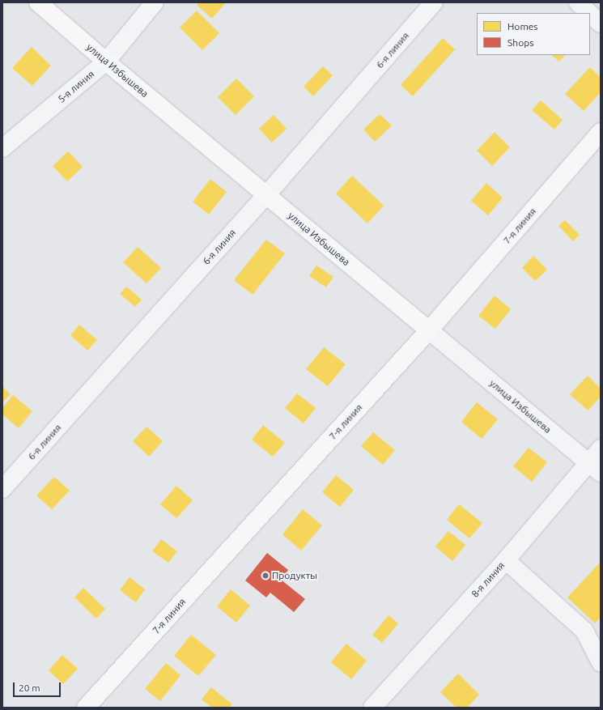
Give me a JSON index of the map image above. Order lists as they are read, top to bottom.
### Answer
{
  "streets": {
    "main road": ["улица Избышева", "7-я линия"],
    "street": ["6-я линия", "5-я линия", "8-я линия"]
  },
  "crossings": [
    ["6-я линия", "улица Избышева"],
    ["улица Избышева", "5-я линия"],
    ["улица Избышева", "7-я линия"],
    ["улица Избышева", "8-я линия"]
  ],
  "places": ["Продукты"],
  "legend": ["Homes", "Shops"],
  "scale_bar": "20 m"
}
